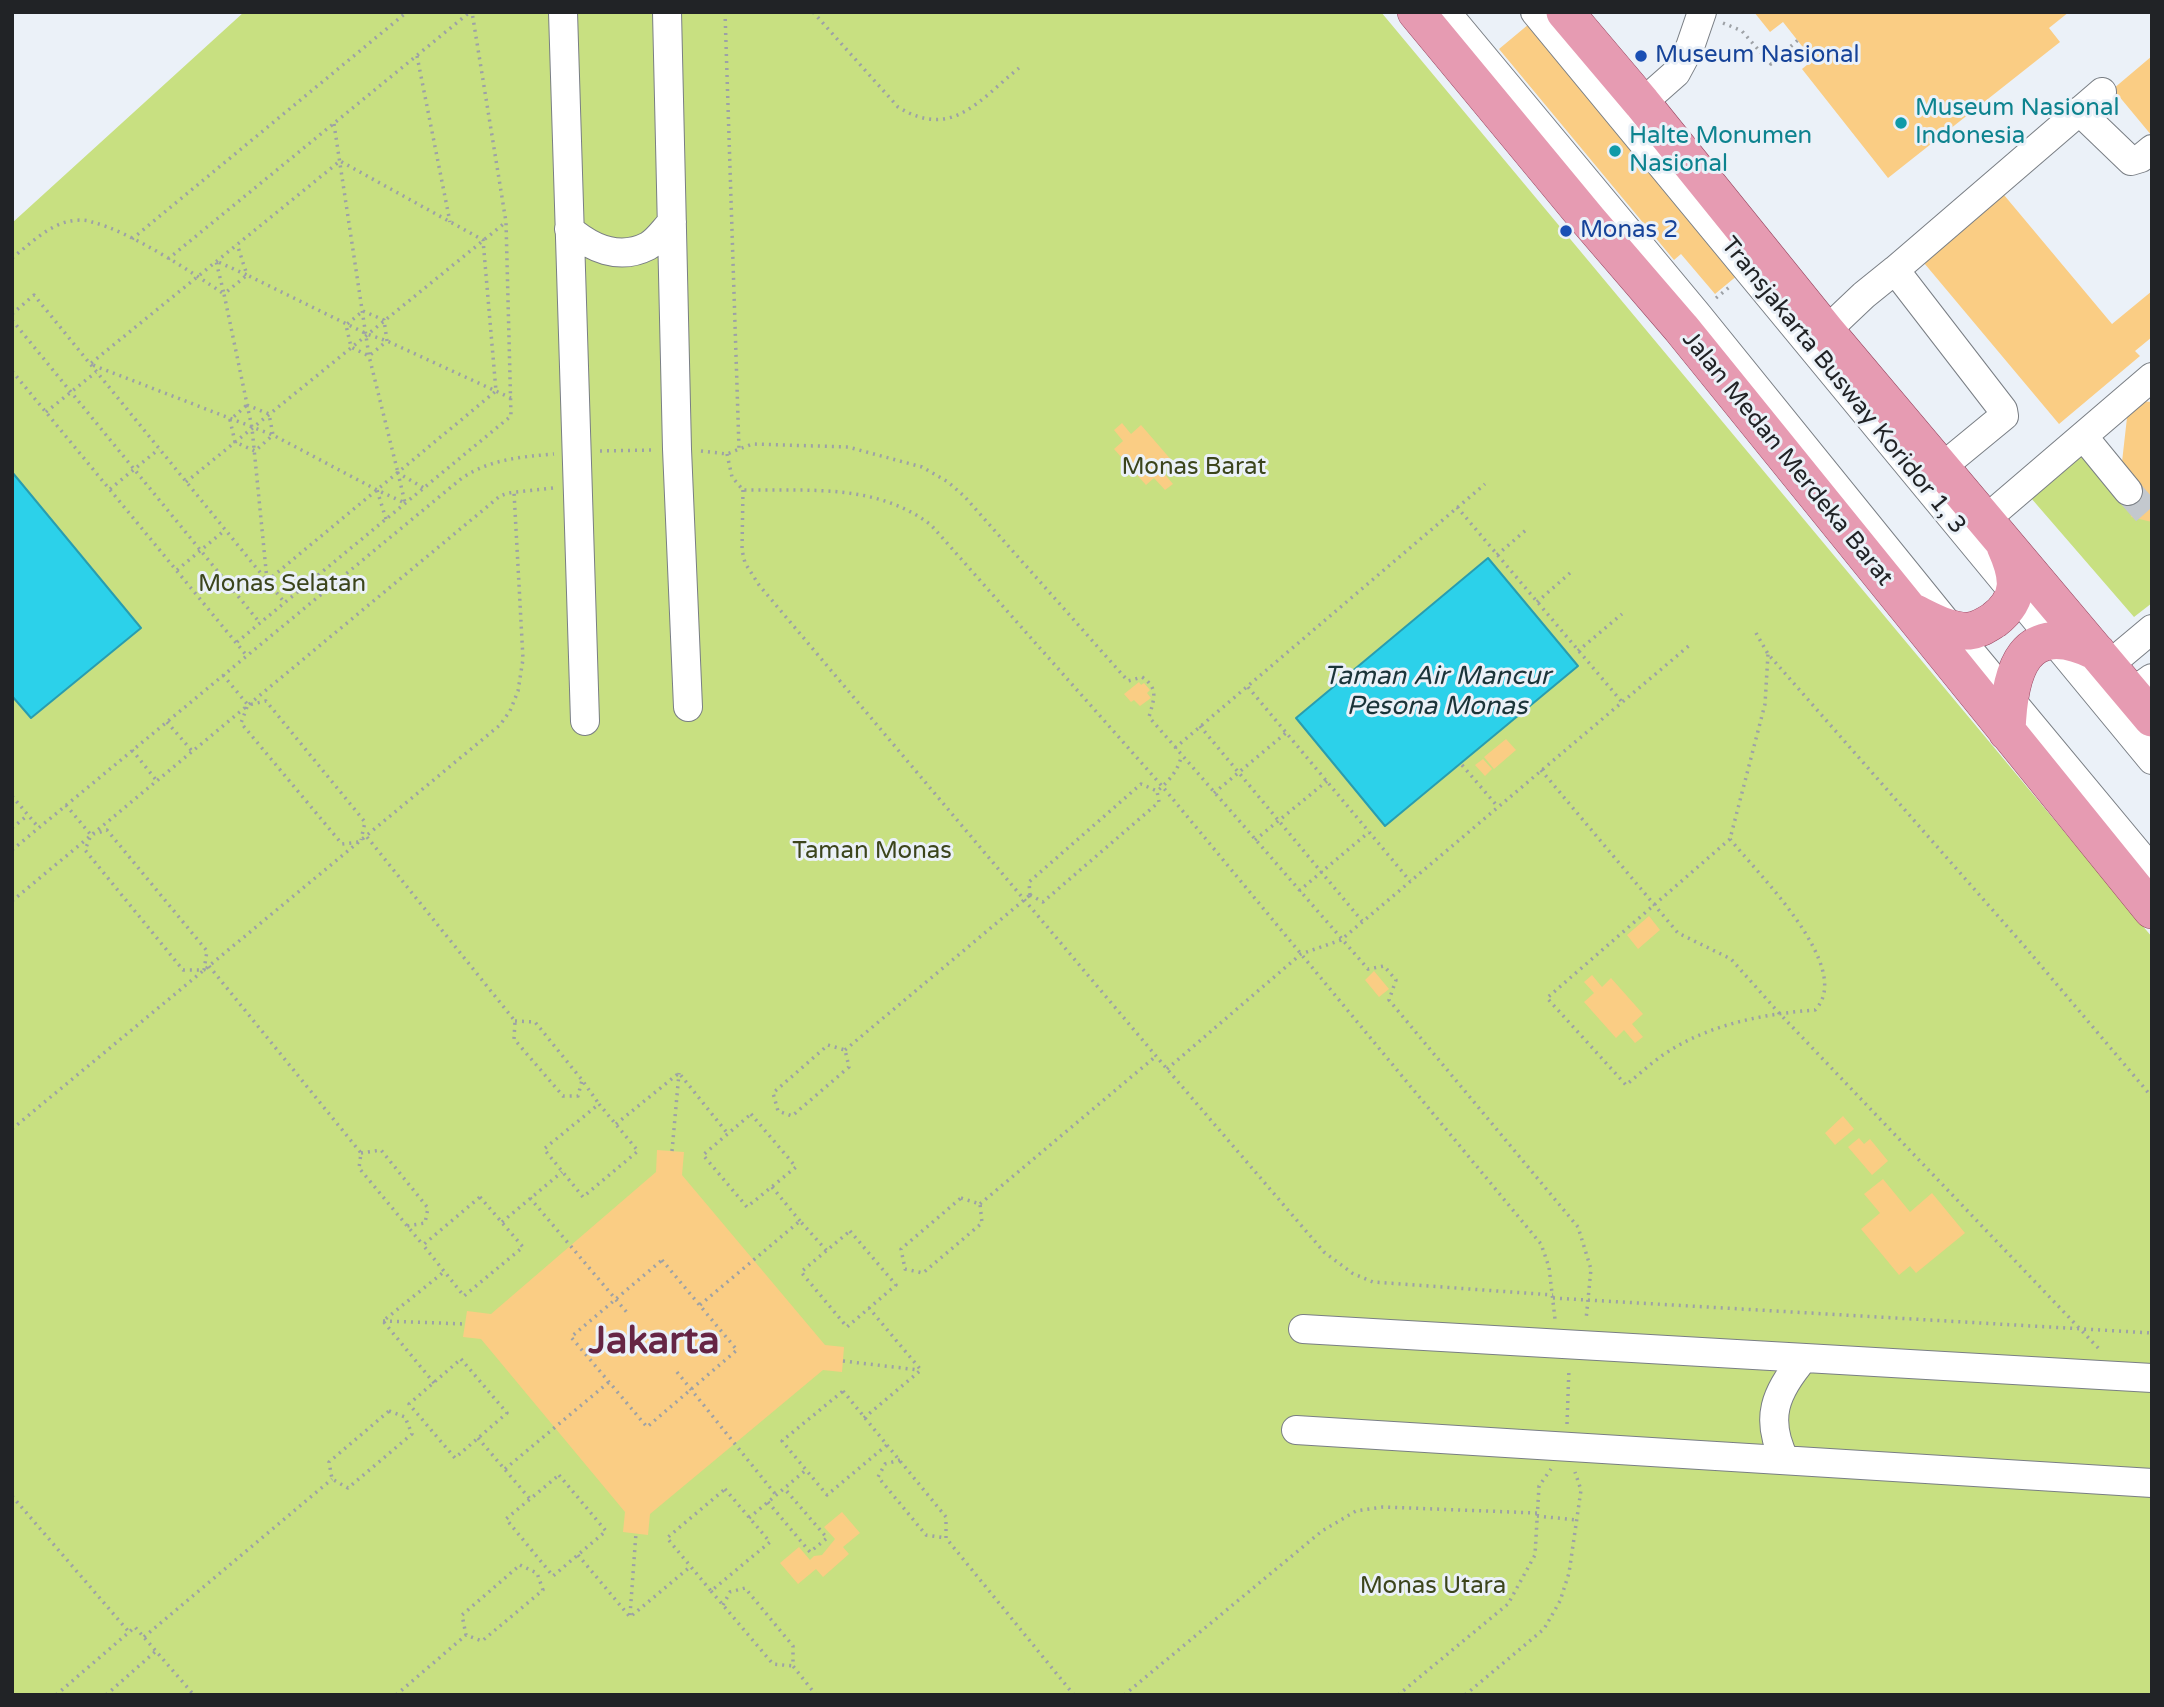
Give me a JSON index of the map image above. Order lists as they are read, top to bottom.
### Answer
{
  "streets": {
    "main road": ["Jalan Medan Merdeka Barat"],
    "street": ["Transjakarta Busway Koridor 1, 3"]
  },
  "districts": ["Jakarta"],
  "water": ["Taman Air Mancur Pesona Monas"],
  "parks": [
    "Monas Barat",
    "Monas Selatan",
    "Taman Monas",
    "Monas Utara"
  ],
  "places": [
    "Museum Nasional",
    "Museum Nasional Indonesia",
    "Halte Monumen Nasional",
    "Monas 2"
  ]
}
